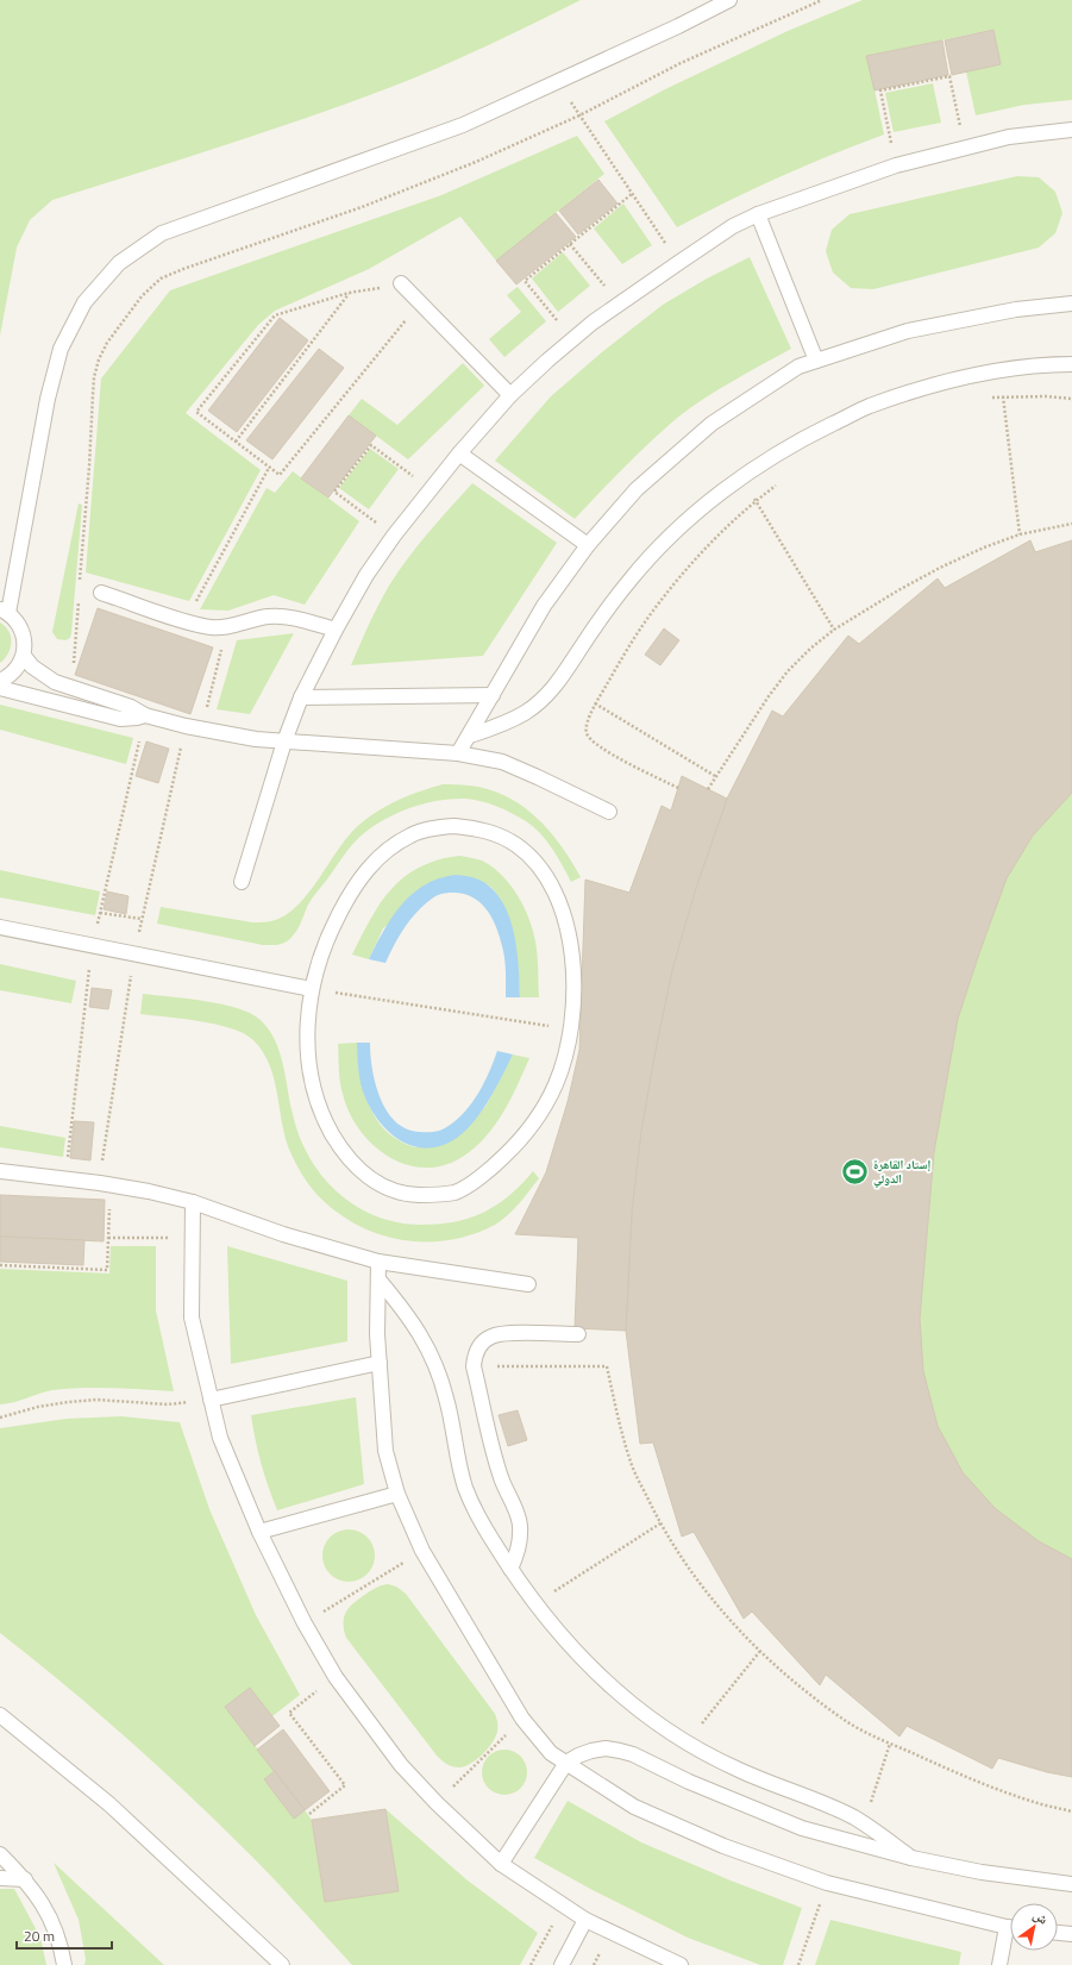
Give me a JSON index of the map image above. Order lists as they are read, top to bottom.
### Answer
{
  "places": {
    "sports": ["إستاد القاهرة الدولي"]
  },
  "scale_bar": "20 m",
  "north": "top right"
}
